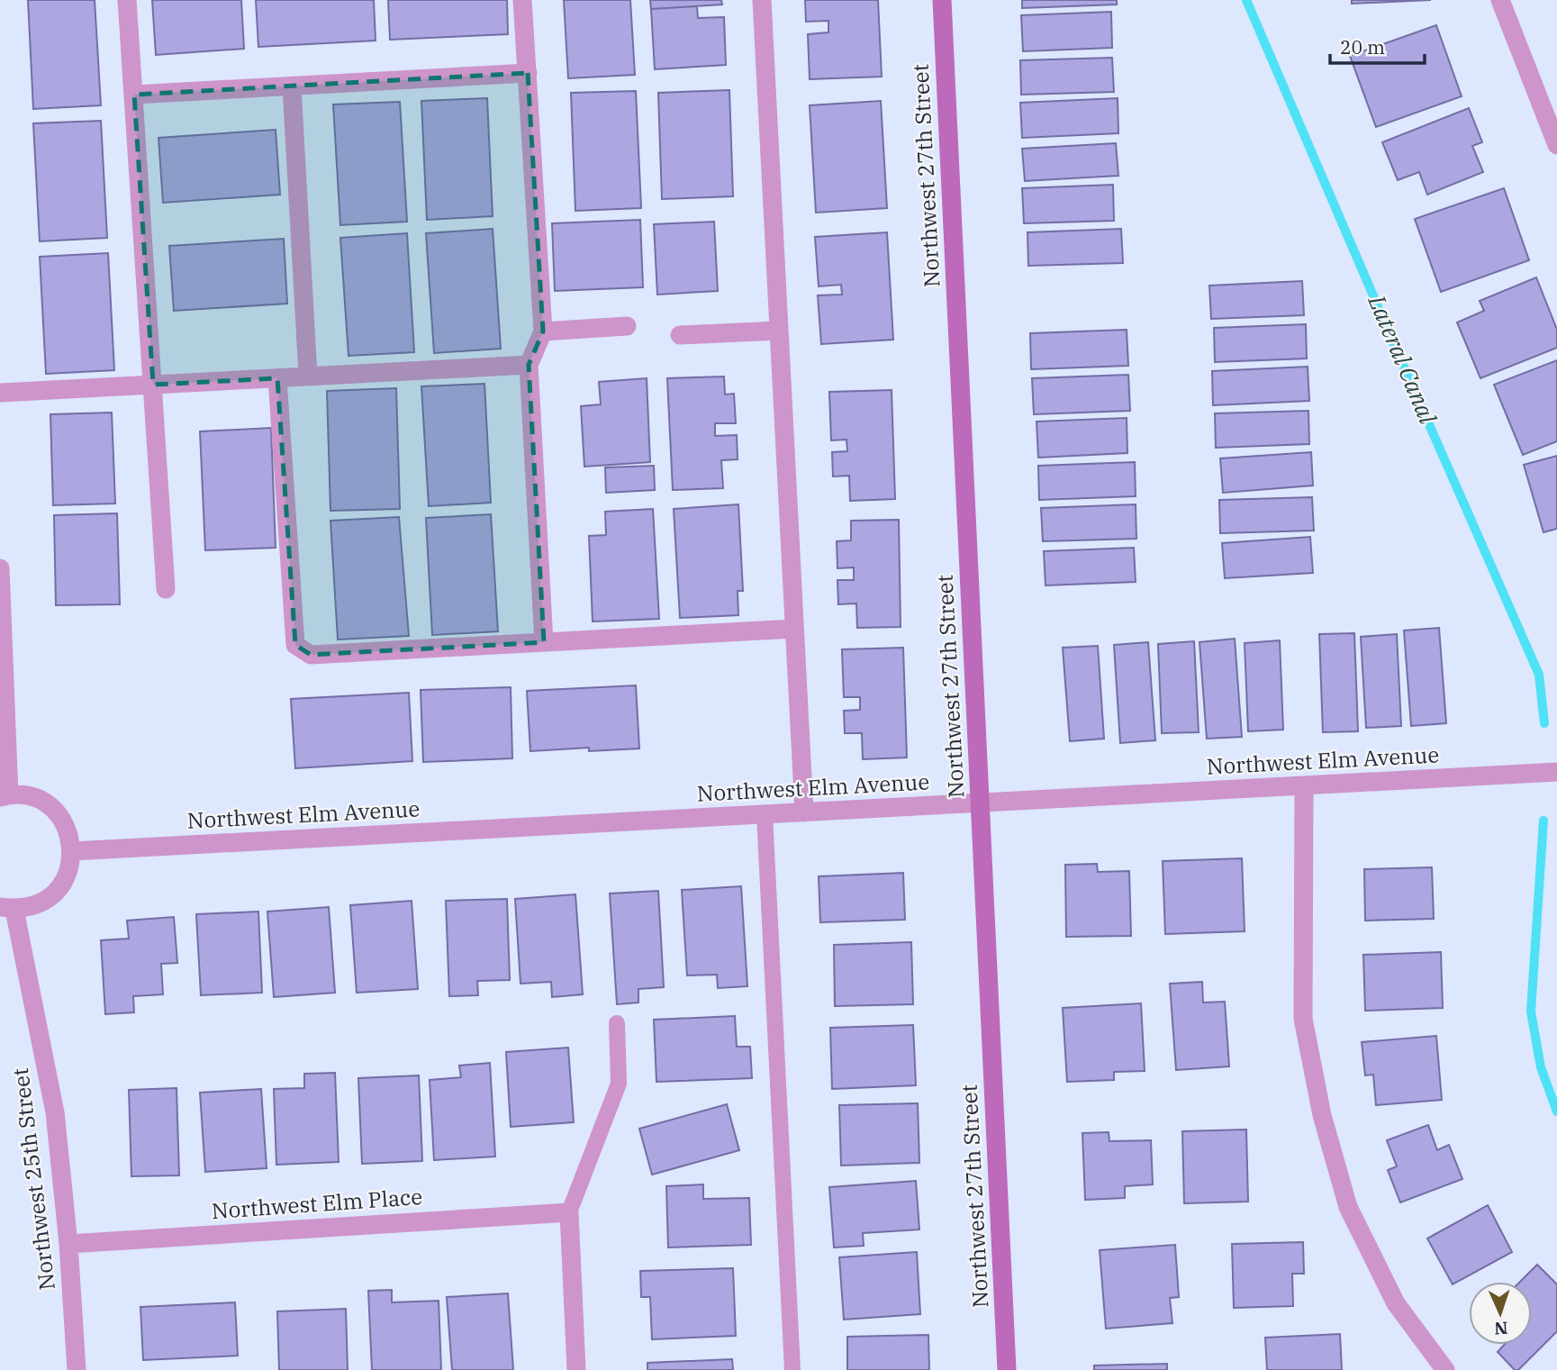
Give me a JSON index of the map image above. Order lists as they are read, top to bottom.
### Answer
{
  "streets": {
    "street": [
      "Northwest 27th Street",
      "Northwest Elm Avenue",
      "Northwest 25th Street",
      "Northwest Elm Place"
    ]
  },
  "crossings": [
    ["Northwest 27th Street", "Northwest Elm Avenue"],
    ["Northwest 25th Street", "Northwest Elm Place"]
  ],
  "water": ["Lateral Canal"],
  "scale_bar": "20 m",
  "north": "bottom"
}
